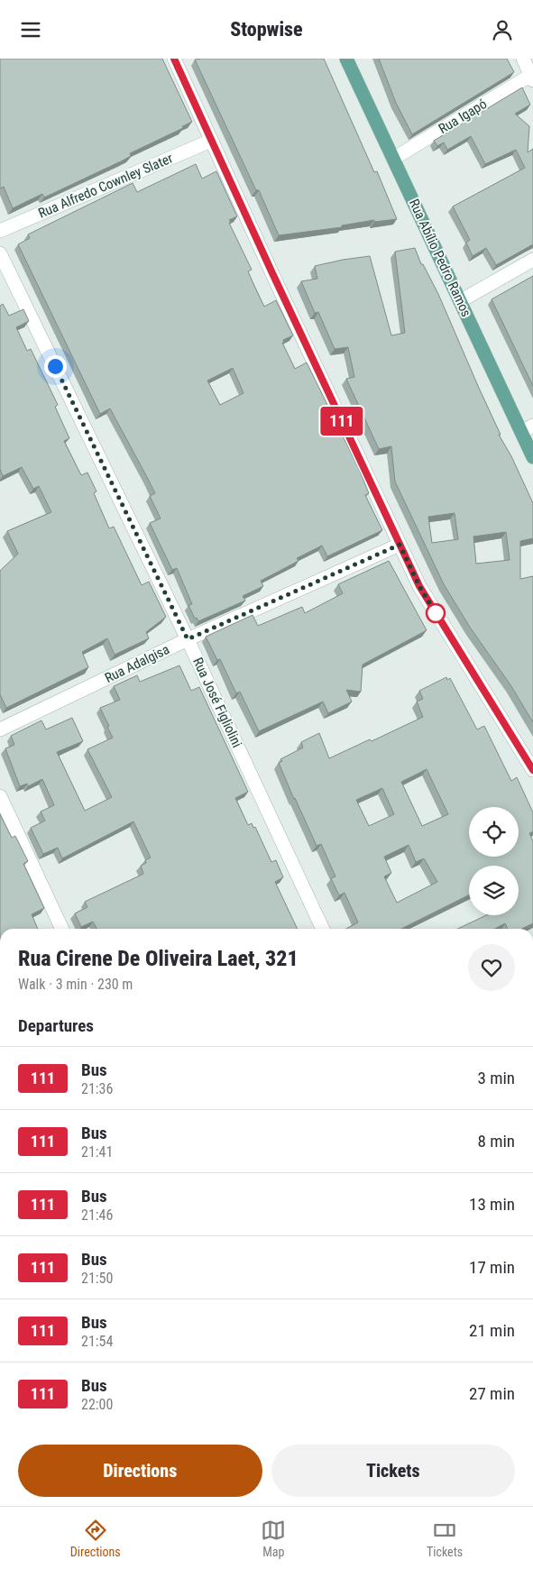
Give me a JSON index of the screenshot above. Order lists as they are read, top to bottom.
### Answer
{
  "streets": {
    "main road": ["Rua Abílio Pedro Ramos"],
    "street": [
      "Rua Igapó",
      "Rua Alfredo Cownley Slater",
      "Rua Adalgisa",
      "Rua José Figliolini"
    ]
  },
  "crossings": [
    ["Rua Igapó", "Rua Abílio Pedro Ramos"],
    ["Rua Adalgisa", "Rua José Figliolini"]
  ],
  "lines": ["bus line 111"],
  "page": {
    "header": "Stopwise",
    "on_map": "111",
    "heading": [
      ["Rua Cirene De Oliveira Laet, 321", "Walk · 3 min · 230 m"],
      "Departures"
    ],
    "list": [
      {
        "mark": "111",
        "name": "Bus",
        "note": "21:36",
        "value": "3 min"
      },
      {
        "mark": "111",
        "name": "Bus",
        "note": "21:41",
        "value": "8 min"
      },
      {
        "mark": "111",
        "name": "Bus",
        "note": "21:46",
        "value": "13 min"
      },
      {
        "mark": "111",
        "name": "Bus",
        "note": "21:50",
        "value": "17 min"
      },
      {
        "mark": "111",
        "name": "Bus",
        "note": "21:54",
        "value": "21 min"
      },
      {
        "mark": "111",
        "name": "Bus",
        "note": "22:00",
        "value": "27 min"
      }
    ],
    "buttons": ["Directions", "Tickets"],
    "tabs": ["Directions", "Map", "Tickets"]
  }
}
